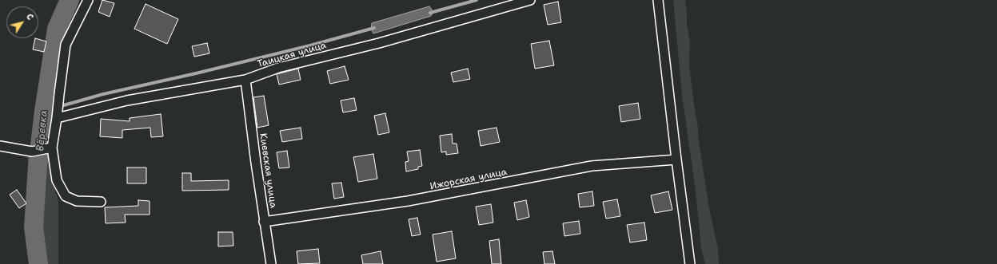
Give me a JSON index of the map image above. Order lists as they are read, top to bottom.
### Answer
{
  "streets": {
    "street": ["Таицкая улица", "Киевская улица", "Ижорская улица"]
  },
  "crossings": [
    ["Таицкая улица", "Киевская улица"],
    ["Киевская улица", "Ижорская улица"]
  ],
  "water": ["Вёревка"],
  "north": "top right"
}
